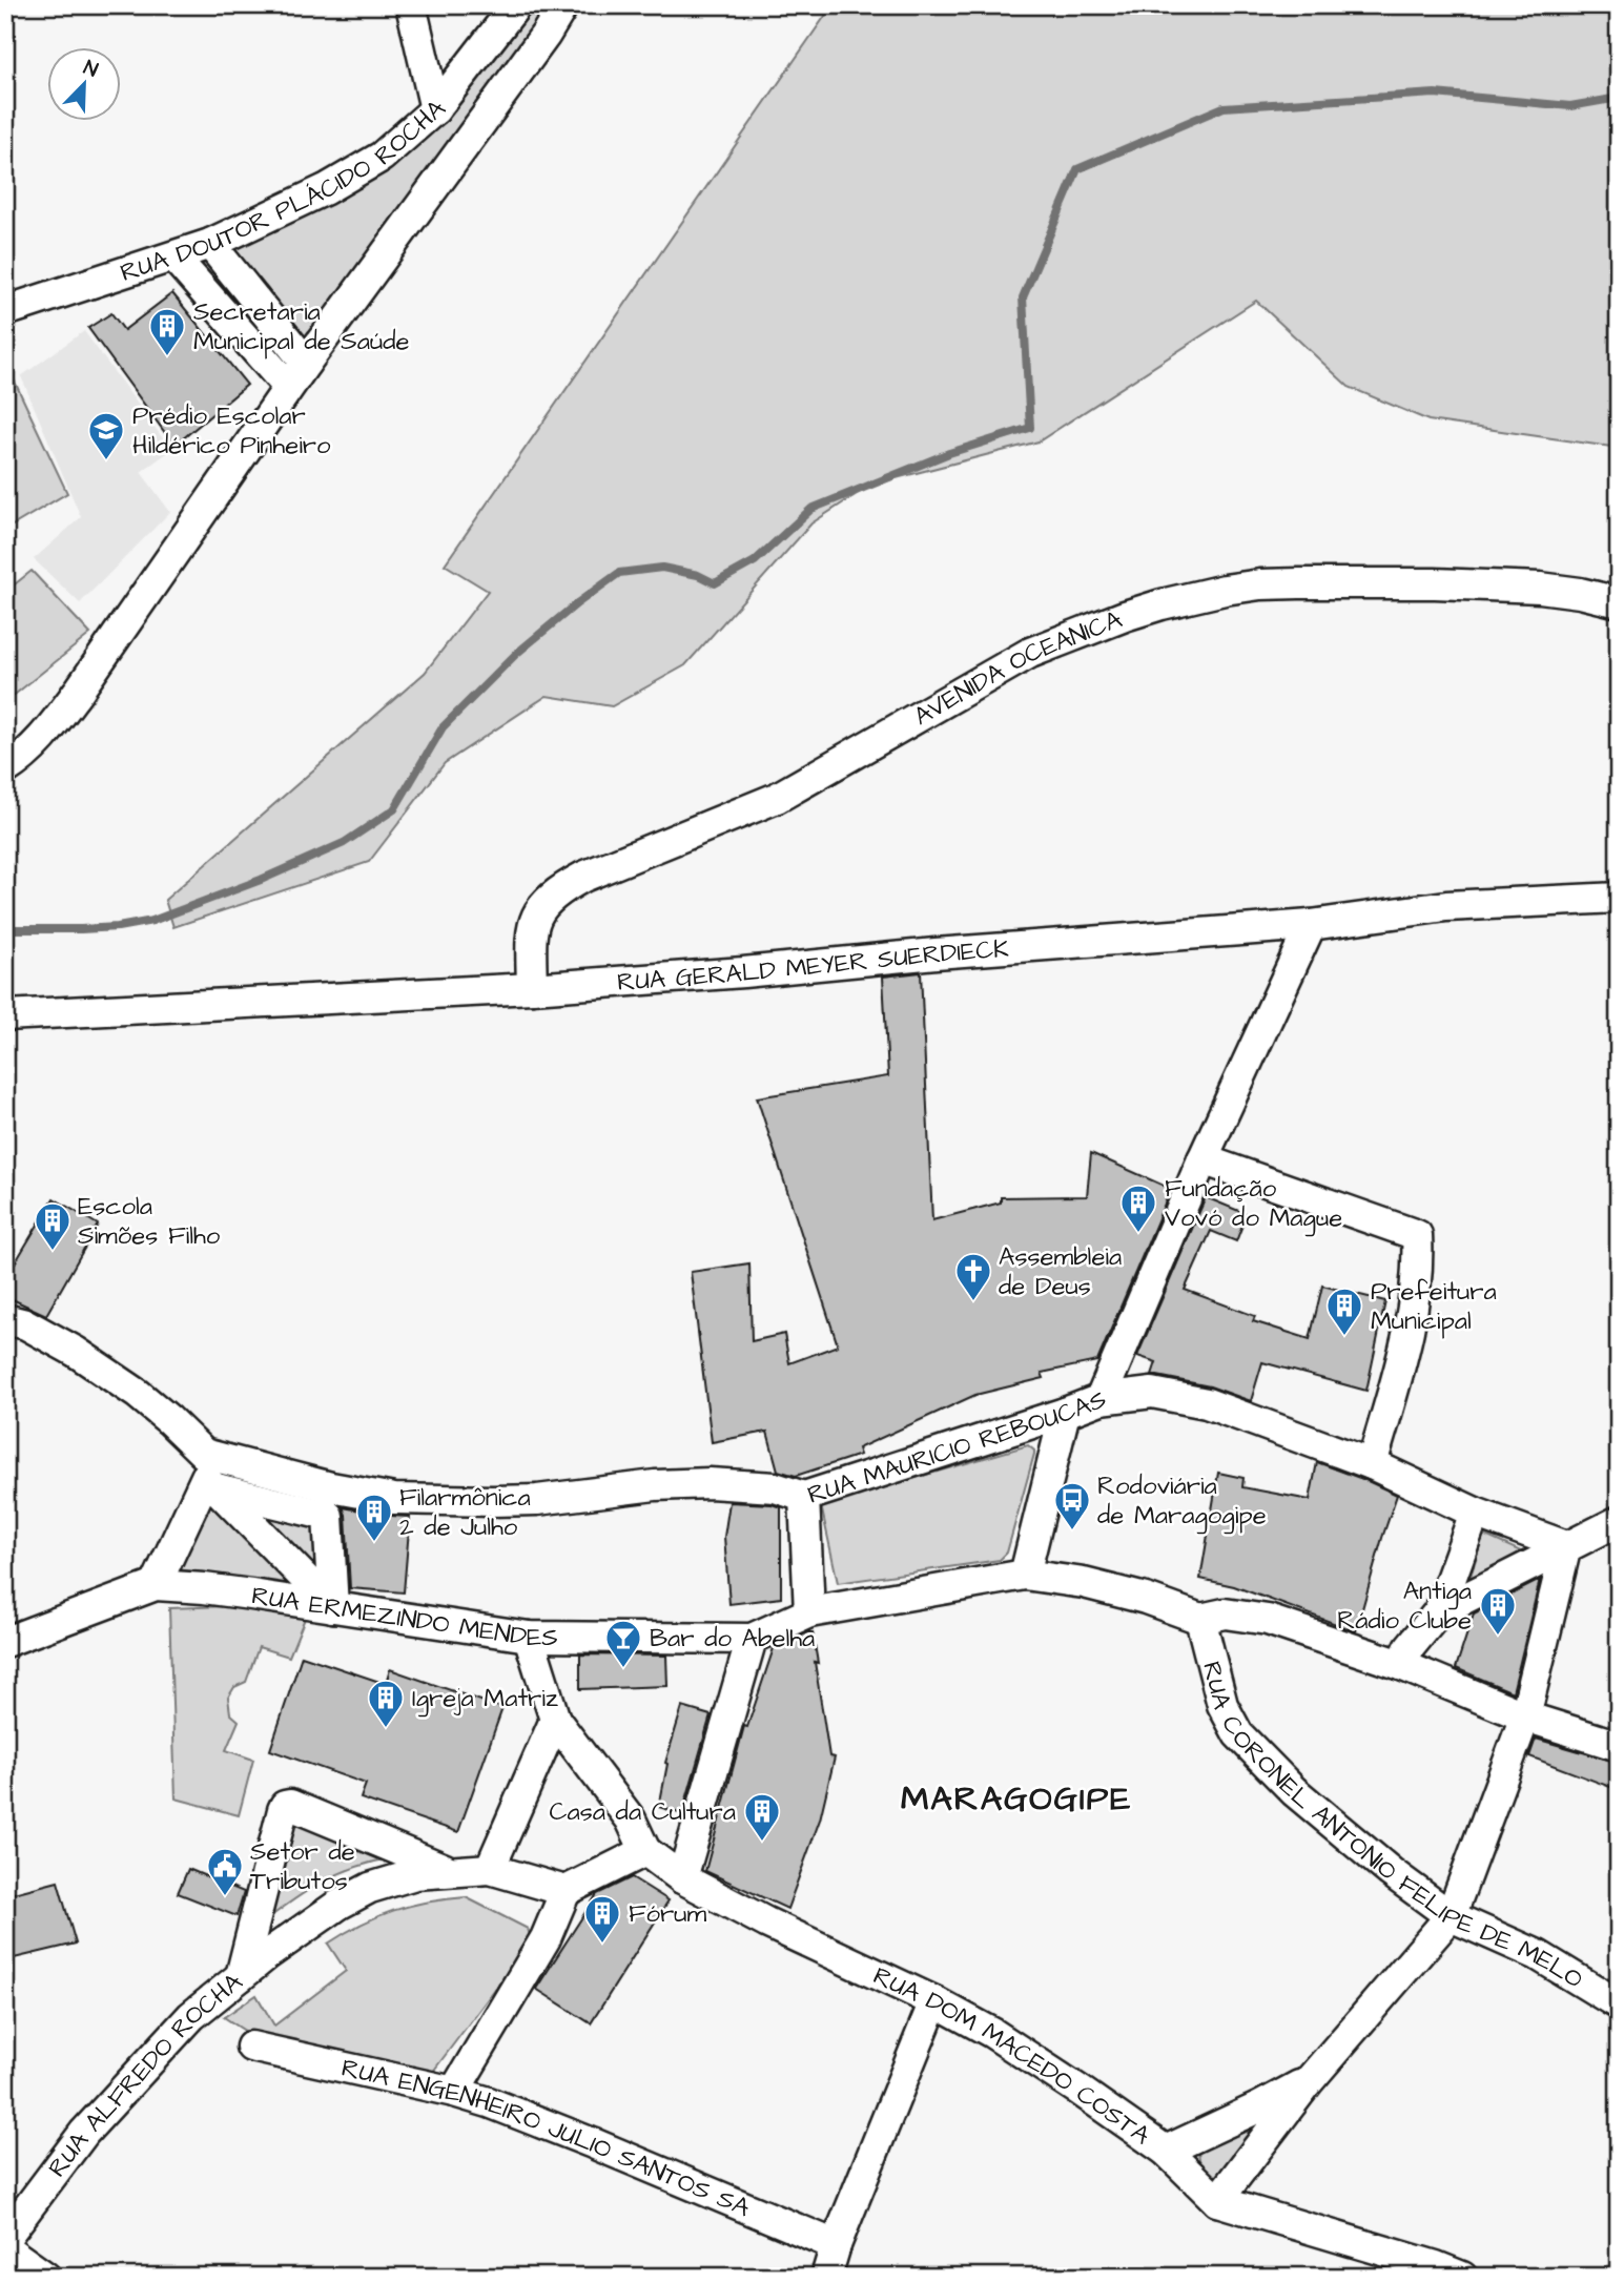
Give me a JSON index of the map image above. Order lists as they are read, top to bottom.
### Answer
{
  "streets": {
    "street": [
      "RUA DOUTOR PLÁCIDO ROCHA",
      "AVENIDA OCEANICA",
      "RUA GERALD MEYER SUERDIECK",
      "RUA MAURICIO REBOUCAS",
      "RUA ERMEZINDO MENDES",
      "RUA CORONEL ANTONIO FELIPE DE MELO",
      "RUA DOM MACEDO COSTA",
      "RUA ALFREDO ROCHA",
      "RUA ENGENHEIRO JULIO SANTOS SA"
    ]
  },
  "crossings": [
    ["AVENIDA OCEANICA", "RUA GERALD MEYER SUERDIECK"],
    ["RUA ERMEZINDO MENDES", "RUA CORONEL ANTONIO FELIPE DE MELO"]
  ],
  "districts": ["MARAGOGIPE"],
  "places": {
    "building": [
      "Secretaria Municipal de Saúde",
      "Fundação Vovó do Mague",
      "Escola Simões Filho",
      "Prefeitura Municipal",
      "Filarmônica 2 de Julho",
      "Antiga Rádio Clube",
      "Igreja Matriz",
      "Casa da Cultura",
      "Fórum"
    ],
    "school or university": ["Prédio Escolar Hildérico Pinheiro"],
    "church": ["Assembleia de Deus"],
    "bus stop": ["Rodoviária de Maragogipe"],
    "bar": ["Bar do Abelha"],
    "public building": ["Setor de Tributos"]
  },
  "north": "top right"
}
